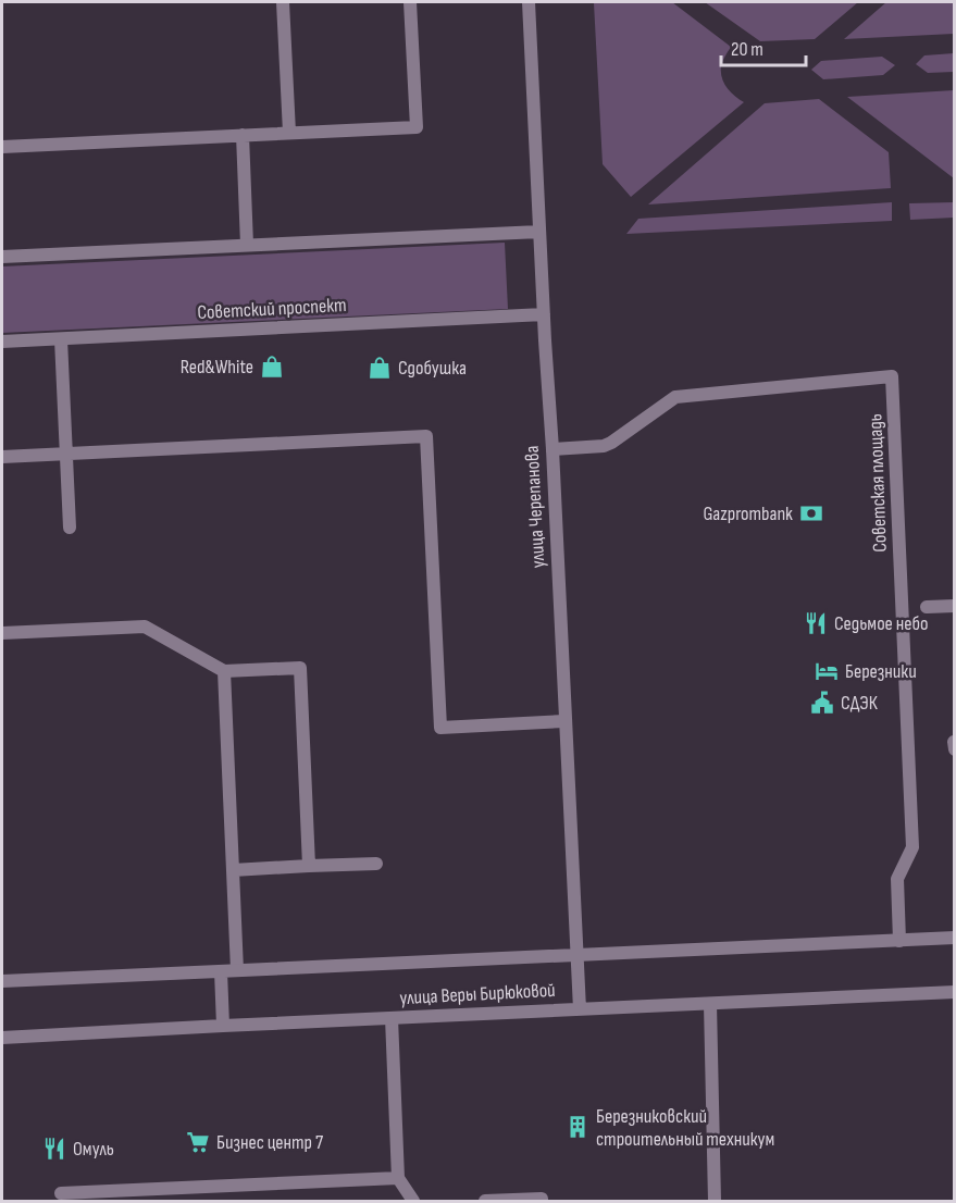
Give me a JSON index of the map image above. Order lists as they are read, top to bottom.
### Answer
{
  "streets": {
    "street": [
      "Советский проспект",
      "Советская площадь",
      "улица Черепанова",
      "улица Веры Бирюковой"
    ]
  },
  "crossings": [
    ["Советский проспект", "улица Черепанова"],
    ["Советская площадь", "улица Черепанова"],
    ["Советская площадь", "улица Веры Бирюковой"],
    ["улица Черепанова", "улица Веры Бирюковой"]
  ],
  "places": {
    "shop": ["Red&White", "Сдобушка"],
    "bank": ["Gazprombank"],
    "restaurant": ["Седьмое небо", "Омуль"],
    "hotel": ["Березники"],
    "public building": ["СДЭК"],
    "building": ["Березниковский строительный техникум"],
    "supermarket": ["Бизнес центр 7"]
  },
  "scale_bar": "20 m"
}
